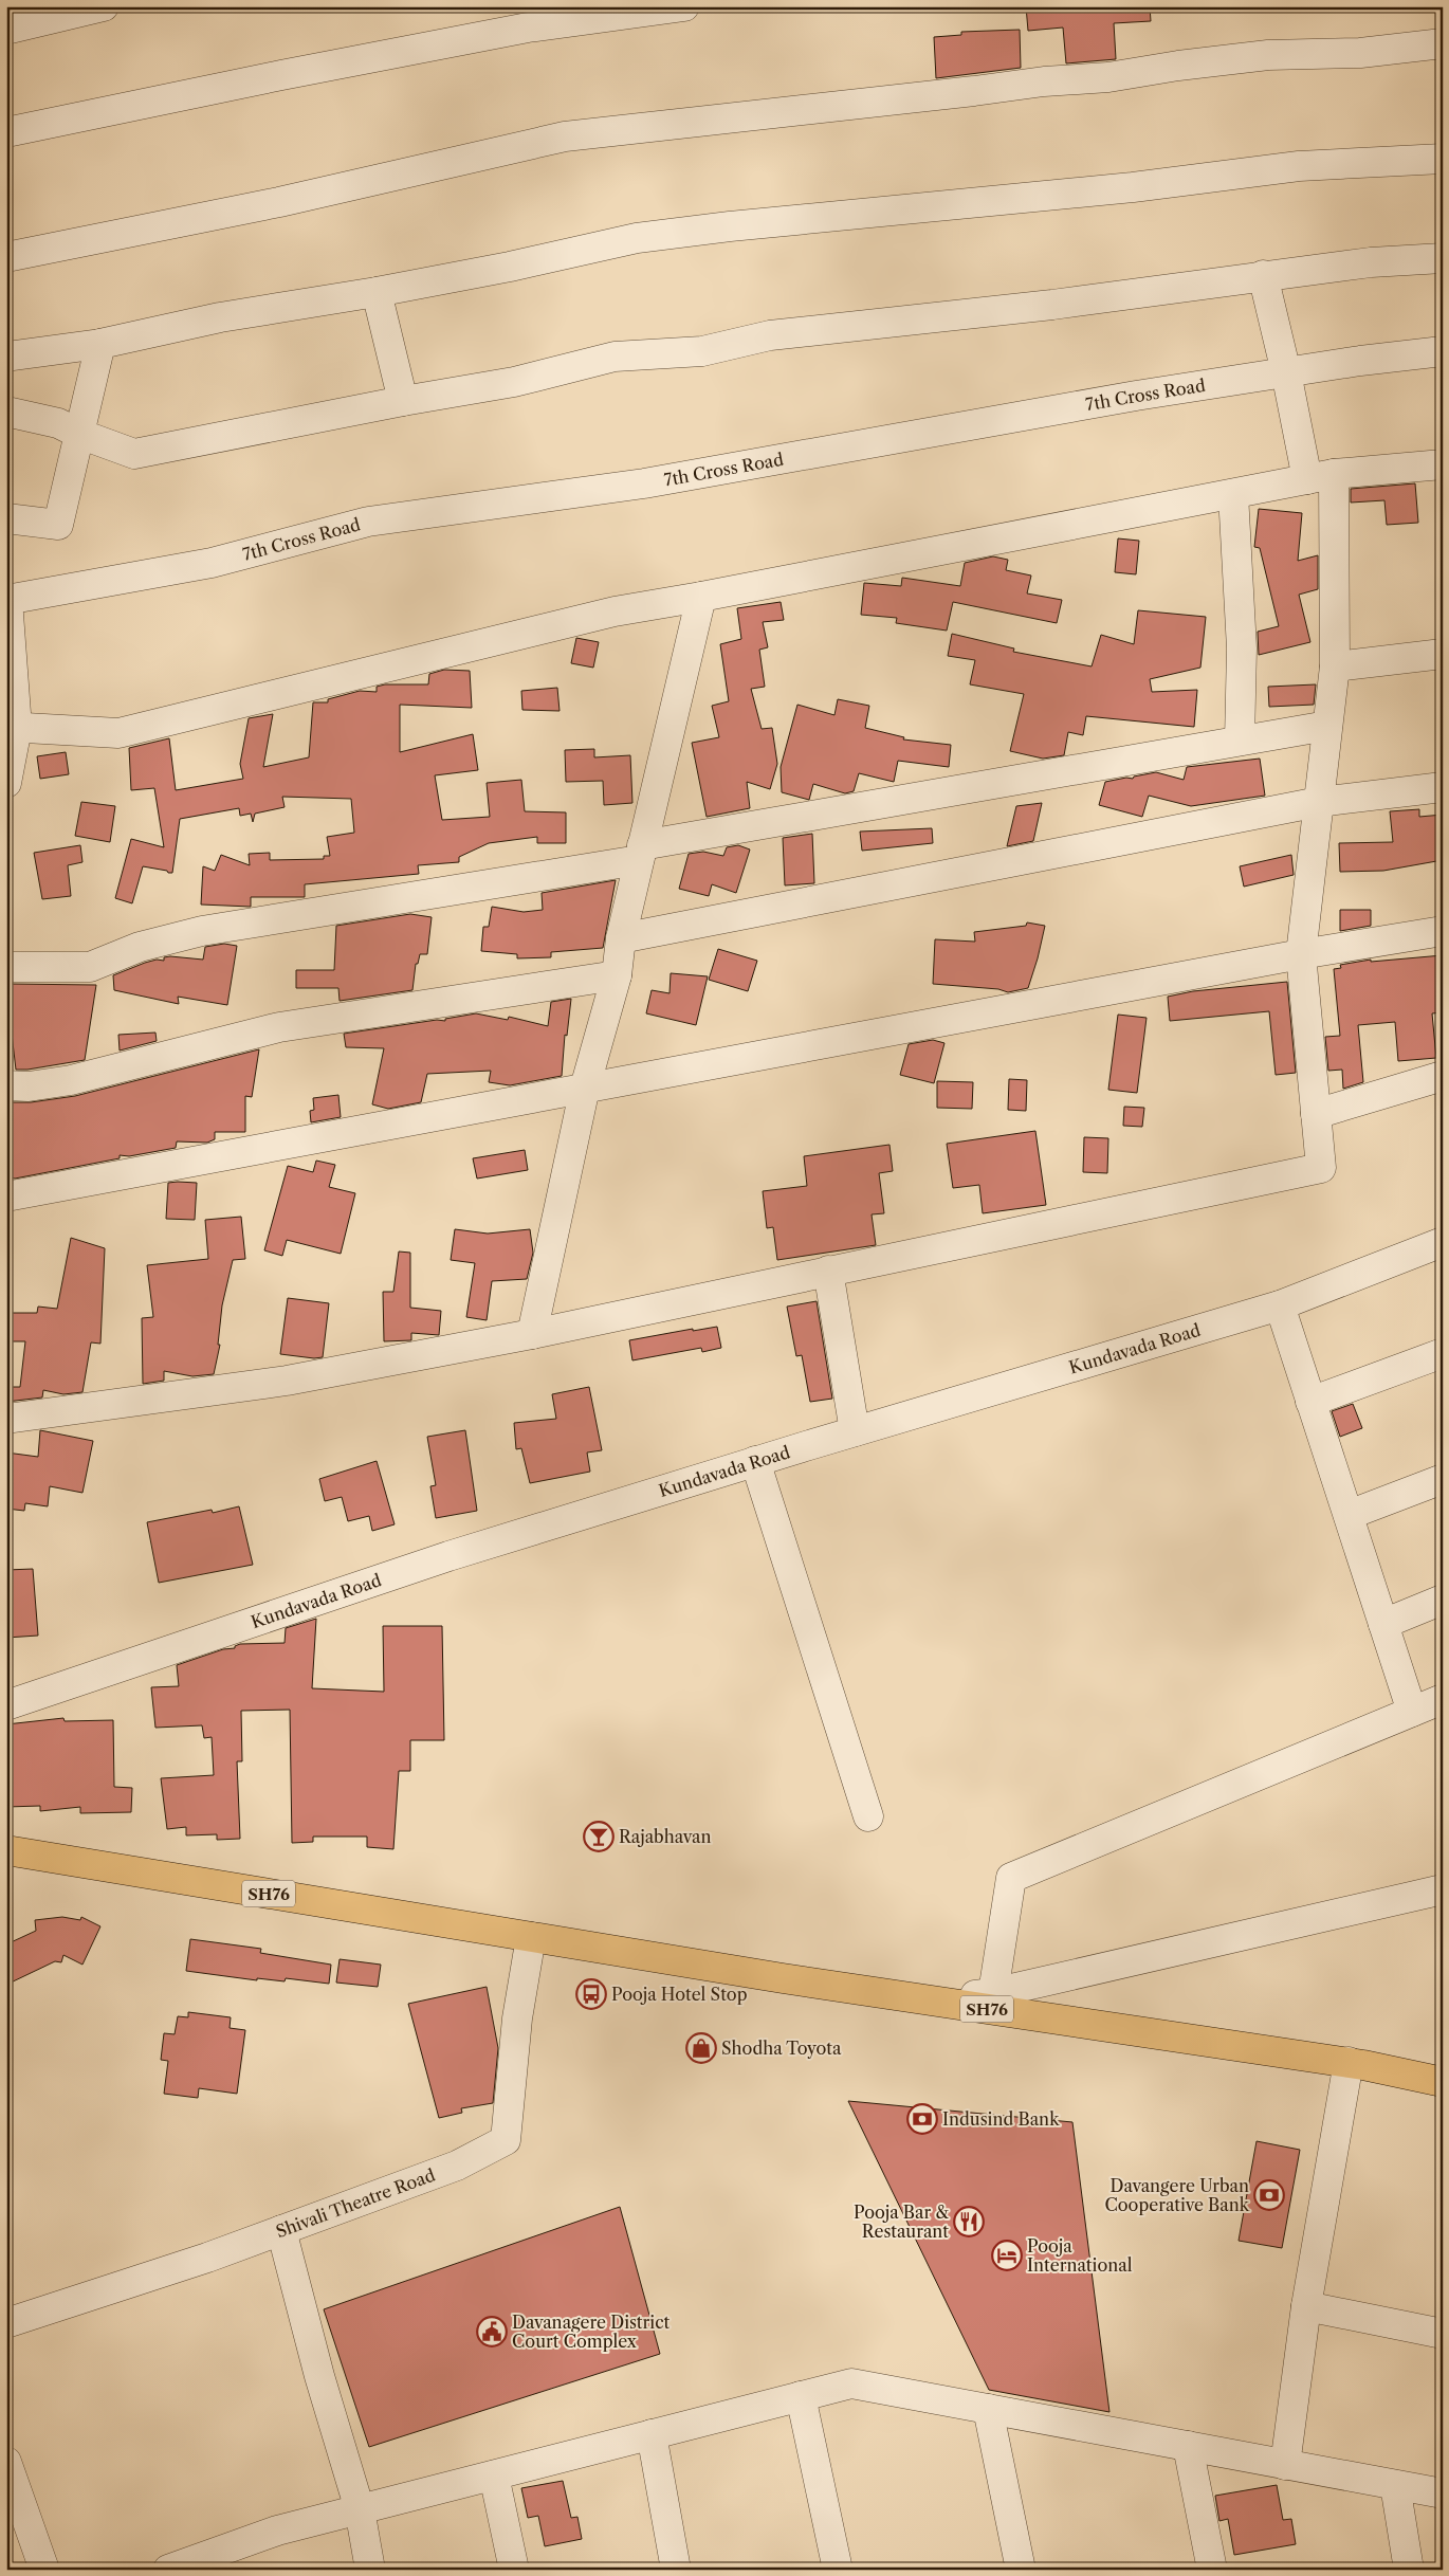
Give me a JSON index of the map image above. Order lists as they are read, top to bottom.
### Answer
{
  "streets": {
    "main road": ["SH76"],
    "street": ["7th Cross Road", "Kundavada Road", "Shivali Theatre Road"]
  },
  "crossings": [
    ["SH76", "Shivali Theatre Road"]
  ],
  "places": {
    "bar": ["Rajabhavan"],
    "bus stop": ["Pooja Hotel Stop"],
    "shop": ["Shodha Toyota"],
    "bank": ["Indusind Bank", "Davangere Urban Cooperative Bank"],
    "restaurant": ["Pooja Bar & Restaurant"],
    "hotel": ["Pooja International"],
    "public building": ["Davanagere District Court Complex"]
  }
}
